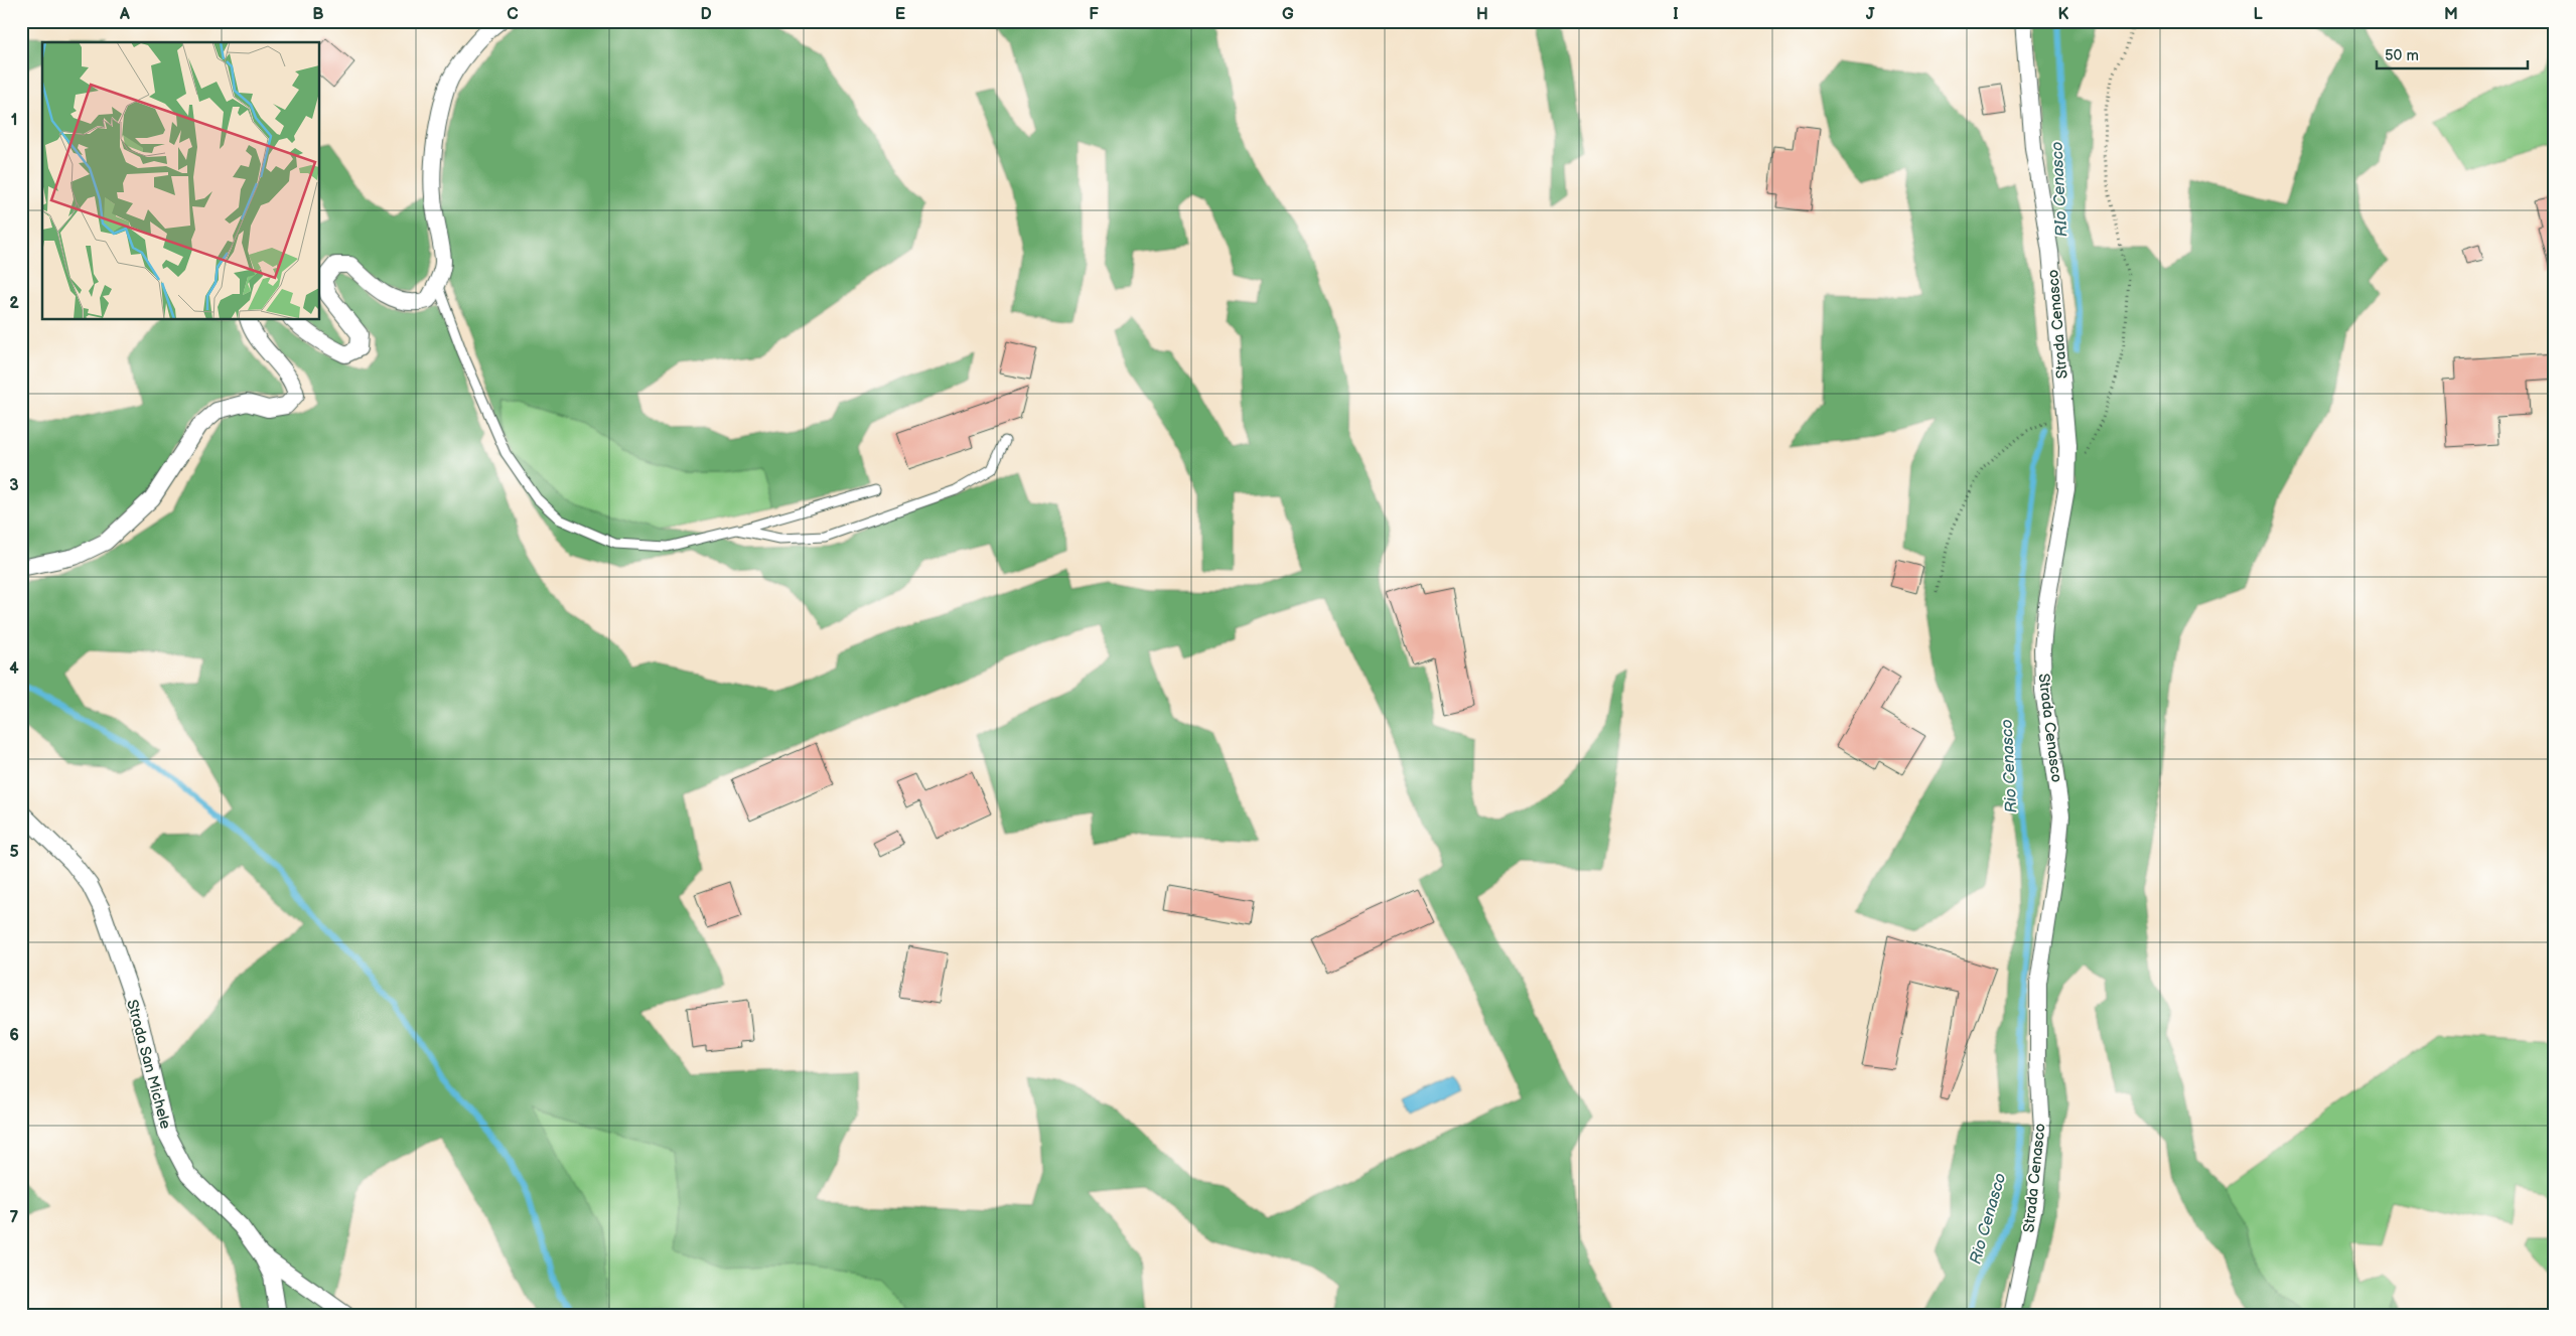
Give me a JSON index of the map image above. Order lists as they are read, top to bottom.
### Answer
{
  "streets": {
    "street": ["Strada Cenasco", "Strada San Michele"]
  },
  "water": ["RIo Cenasco", "Rio Cenasco"],
  "scale_bar": "50 m",
  "grid": {
    "columns": [
      "A",
      "B",
      "C",
      "D",
      "E",
      "F",
      "G",
      "H",
      "I",
      "J",
      "K",
      "L",
      "M"
    ],
    "rows": [
      "1",
      "2",
      "3",
      "4",
      "5",
      "6",
      "7"
    ]
  }
}
